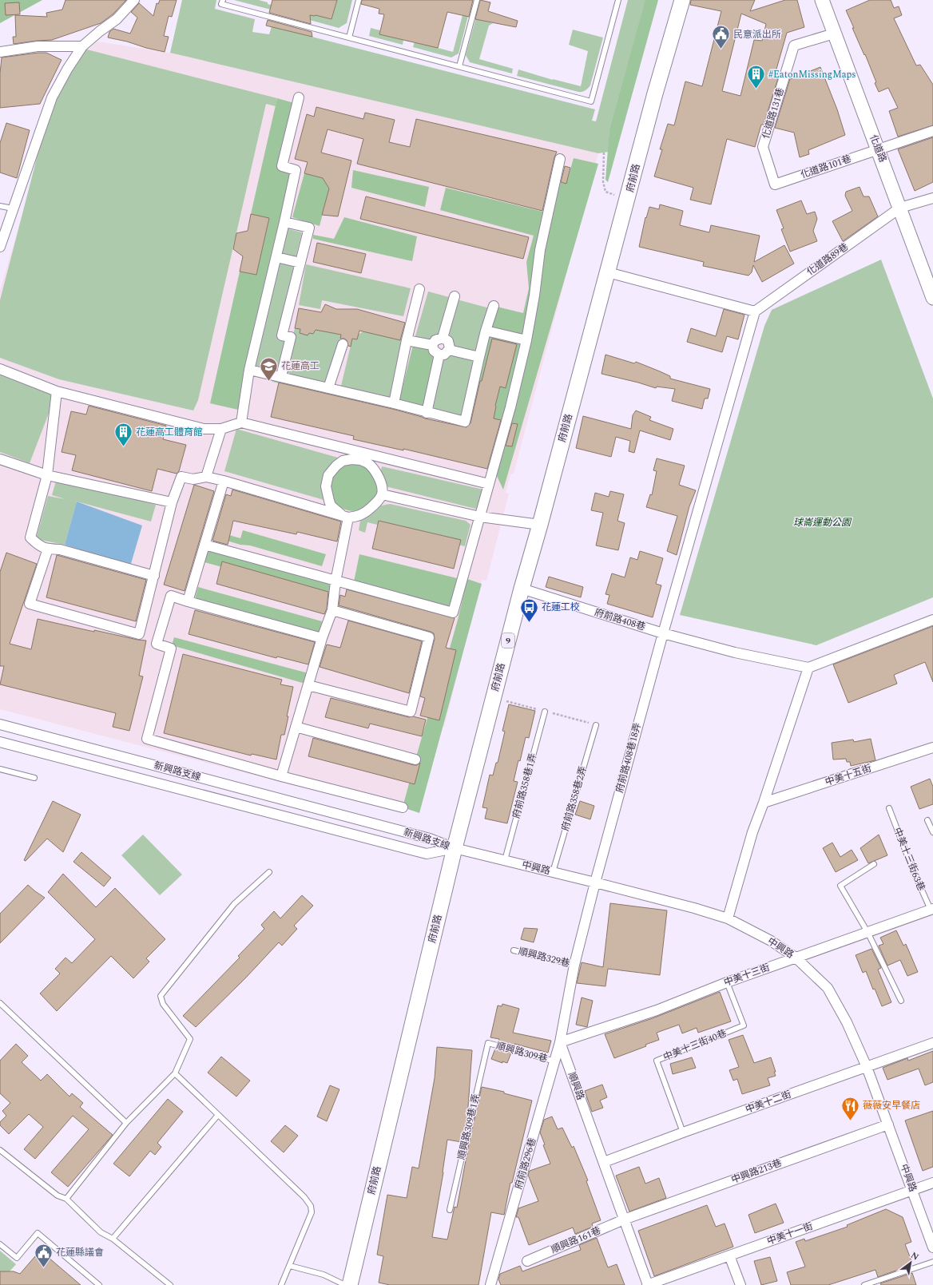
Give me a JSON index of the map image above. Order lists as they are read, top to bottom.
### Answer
{
  "streets": {
    "main road": ["府前路", "9"],
    "street": [
      "化道路131巷",
      "化道路",
      "化道路101巷",
      "化道路89巷",
      "府前路408巷",
      "府前路408巷18弄",
      "新興路支線",
      "中美十五街",
      "中興路",
      "中美十三街",
      "順興路",
      "中美十二街",
      "府前路296巷",
      "中興路213巷",
      "中美十一街",
      "順興路161巷"
    ],
    "lane": [
      "府前路358巷1弄",
      "府前路358巷2弄",
      "中美十三街63巷",
      "順興路329巷",
      "中美十三街40巷",
      "順興路309巷",
      "順興路309巷1弄"
    ]
  },
  "crossings": [
    ["化道路131巷", "化道路"],
    ["化道路131巷", "化道路101巷"],
    ["化道路", "化道路101巷"],
    ["化道路", "化道路89巷"],
    ["府前路", "府前路408巷"],
    ["府前路", "新興路支線"],
    ["府前路", "中興路"],
    ["化道路89巷", "府前路408巷18弄"],
    ["府前路408巷", "府前路408巷18弄"],
    ["府前路408巷18弄", "中興路"],
    ["新興路支線", "中興路"],
    ["府前路358巷1弄", "中興路"],
    ["府前路358巷2弄", "中興路"],
    ["中美十三街63巷", "中美十三街"],
    ["中興路", "中美十三街"],
    ["中興路", "中美十二街"],
    ["中興路", "中興路213巷"],
    ["中興路", "中美十一街"],
    ["中美十三街", "中美十三街40巷"],
    ["中美十三街", "順興路"],
    ["中美十三街", "府前路296巷"],
    ["中美十三街40巷", "中美十二街"],
    ["順興路309巷", "順興路309巷1弄"],
    ["順興路309巷", "府前路296巷"],
    ["順興路", "中美十二街"],
    ["順興路", "府前路296巷"],
    ["順興路", "中興路213巷"],
    ["順興路", "中美十一街"],
    ["順興路", "順興路161巷"],
    ["中興路213巷", "順興路161巷"]
  ],
  "parks": ["球崙運動公園"],
  "places": {
    "public building": ["民意派出所", "花蓮縣議會"],
    "building": ["#EatonMissingMaps", "花蓮高工體育館"],
    "school or university": ["花蓮高工"],
    "bus stop": ["花蓮工校"],
    "restaurant": ["薇薇安早餐店"]
  },
  "north": "top right"
}
